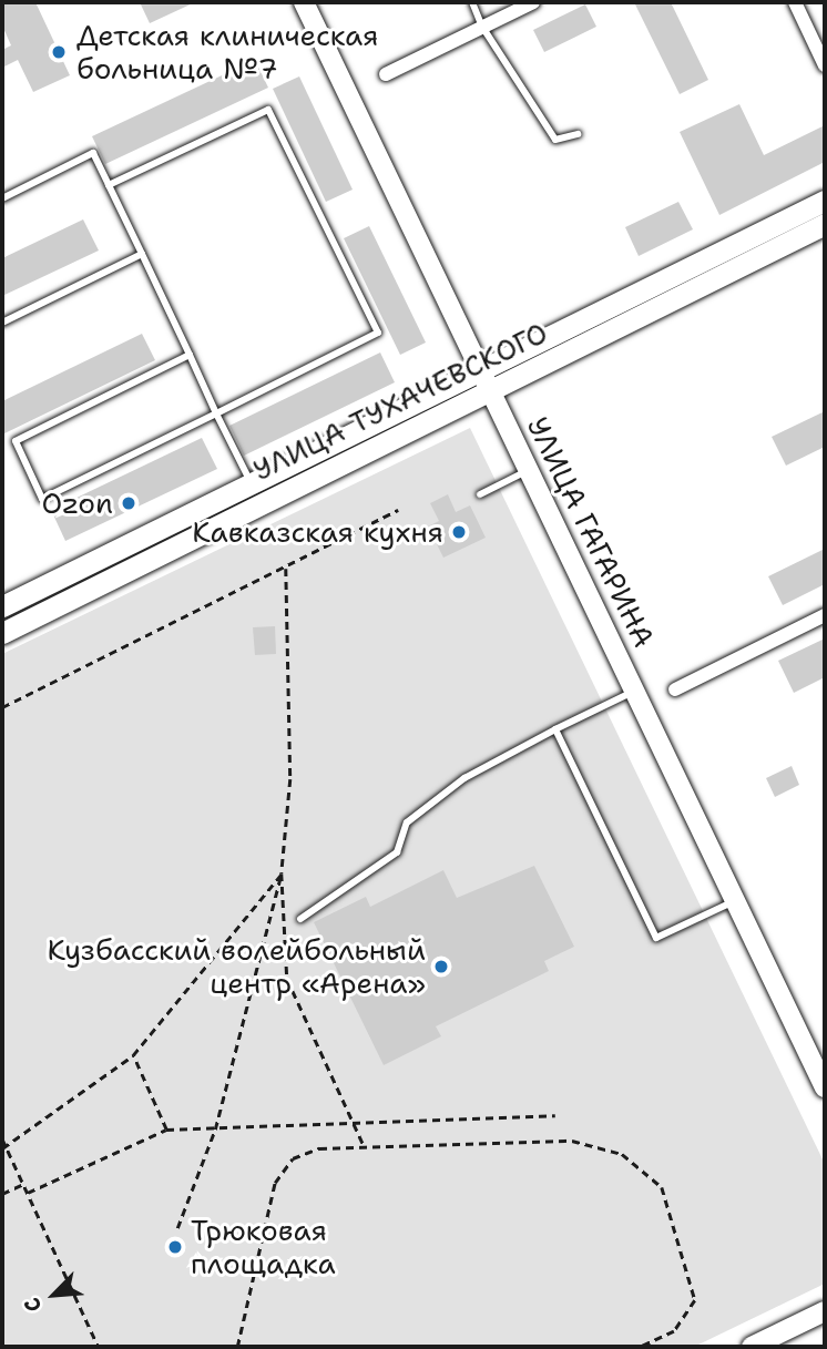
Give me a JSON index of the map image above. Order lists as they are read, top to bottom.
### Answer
{
  "streets": {
    "main road": ["УЛИЦА ТУХАЧЕВСКОГО"],
    "street": ["УЛИЦА ГАГАРИНА"]
  },
  "crossings": [
    ["УЛИЦА ТУХАЧЕВСКОГО", "УЛИЦА ГАГАРИНА"]
  ],
  "places": [
    "Детская клиническая больница №7",
    "Ozon",
    "Кавказская кухня",
    "Кузбасский волейбольный центр «Арена»",
    "Трюковая площадка"
  ],
  "north": "bottom left"
}
